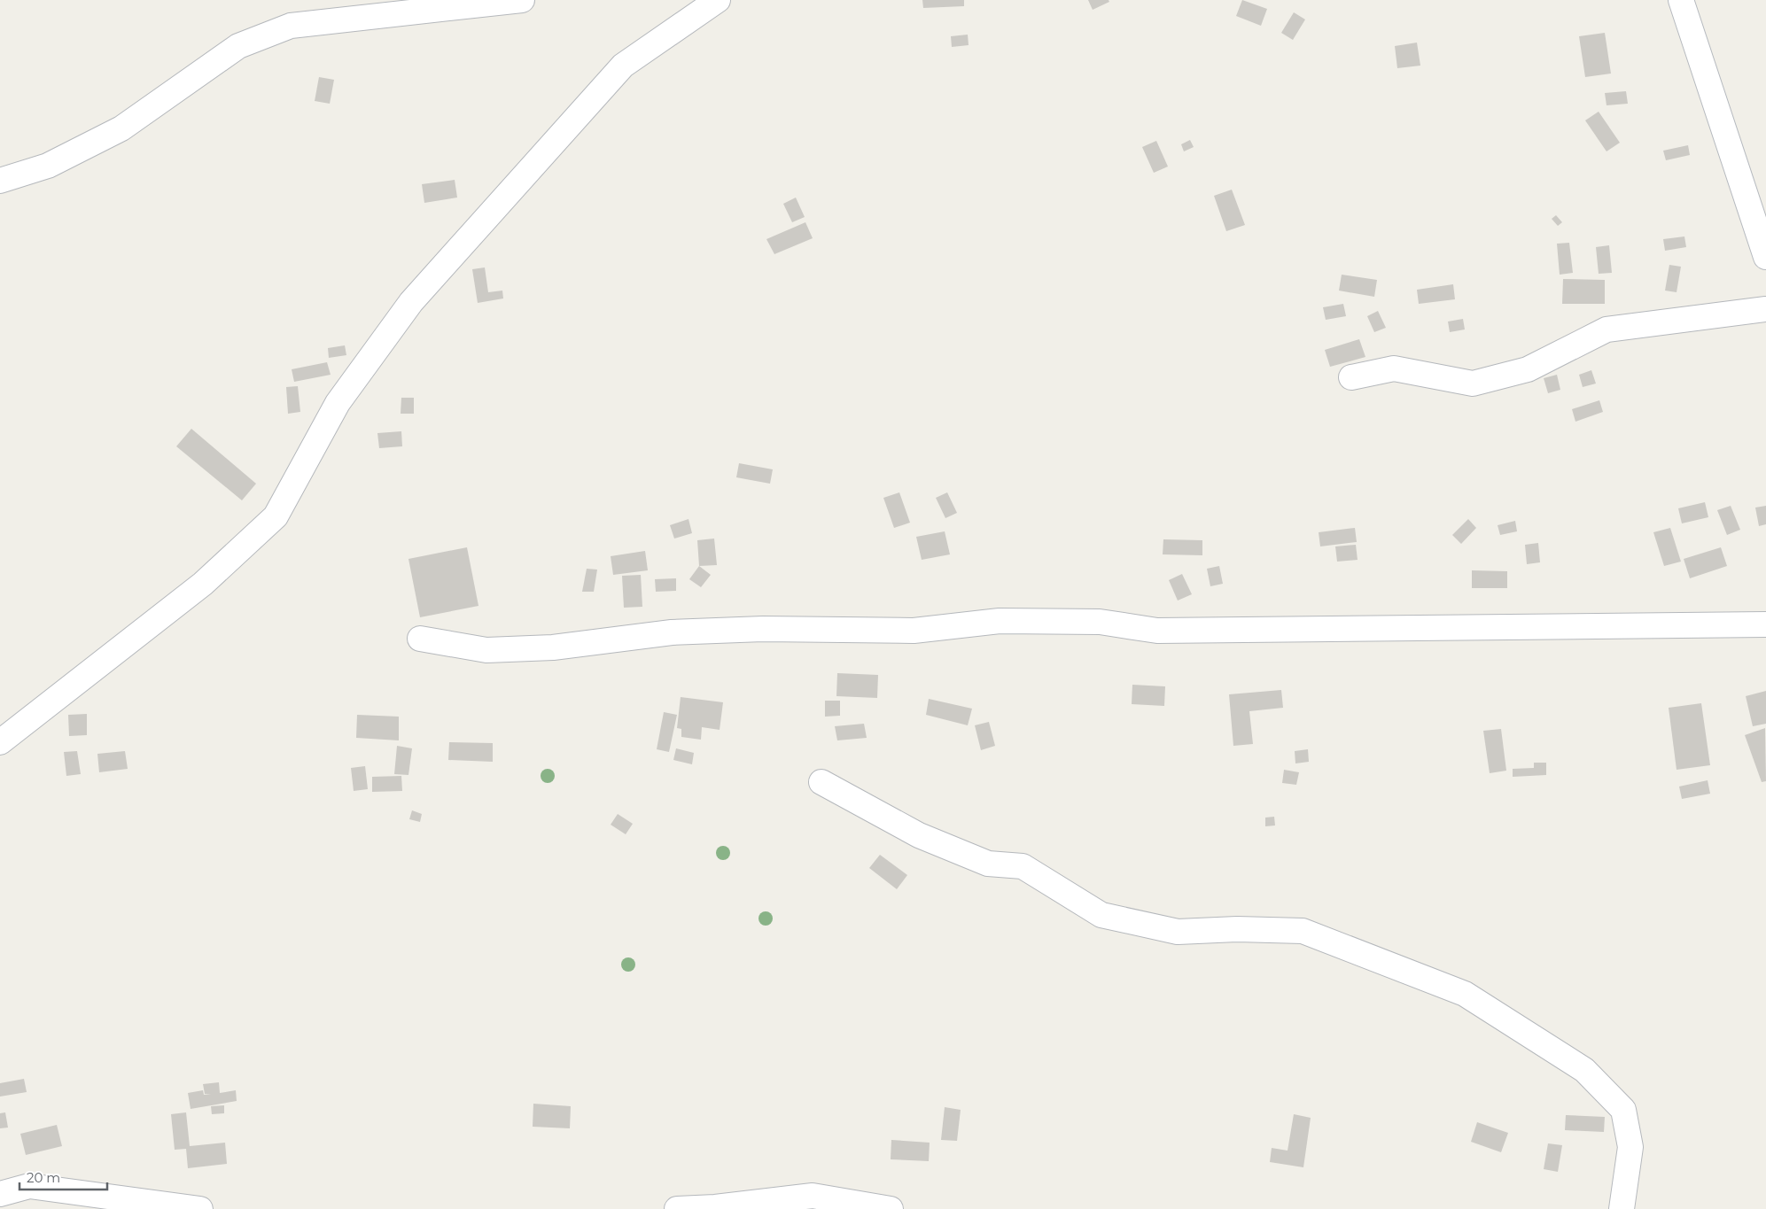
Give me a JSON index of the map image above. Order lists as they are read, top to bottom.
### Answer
{
  "scale_bar": "20 m"
}
